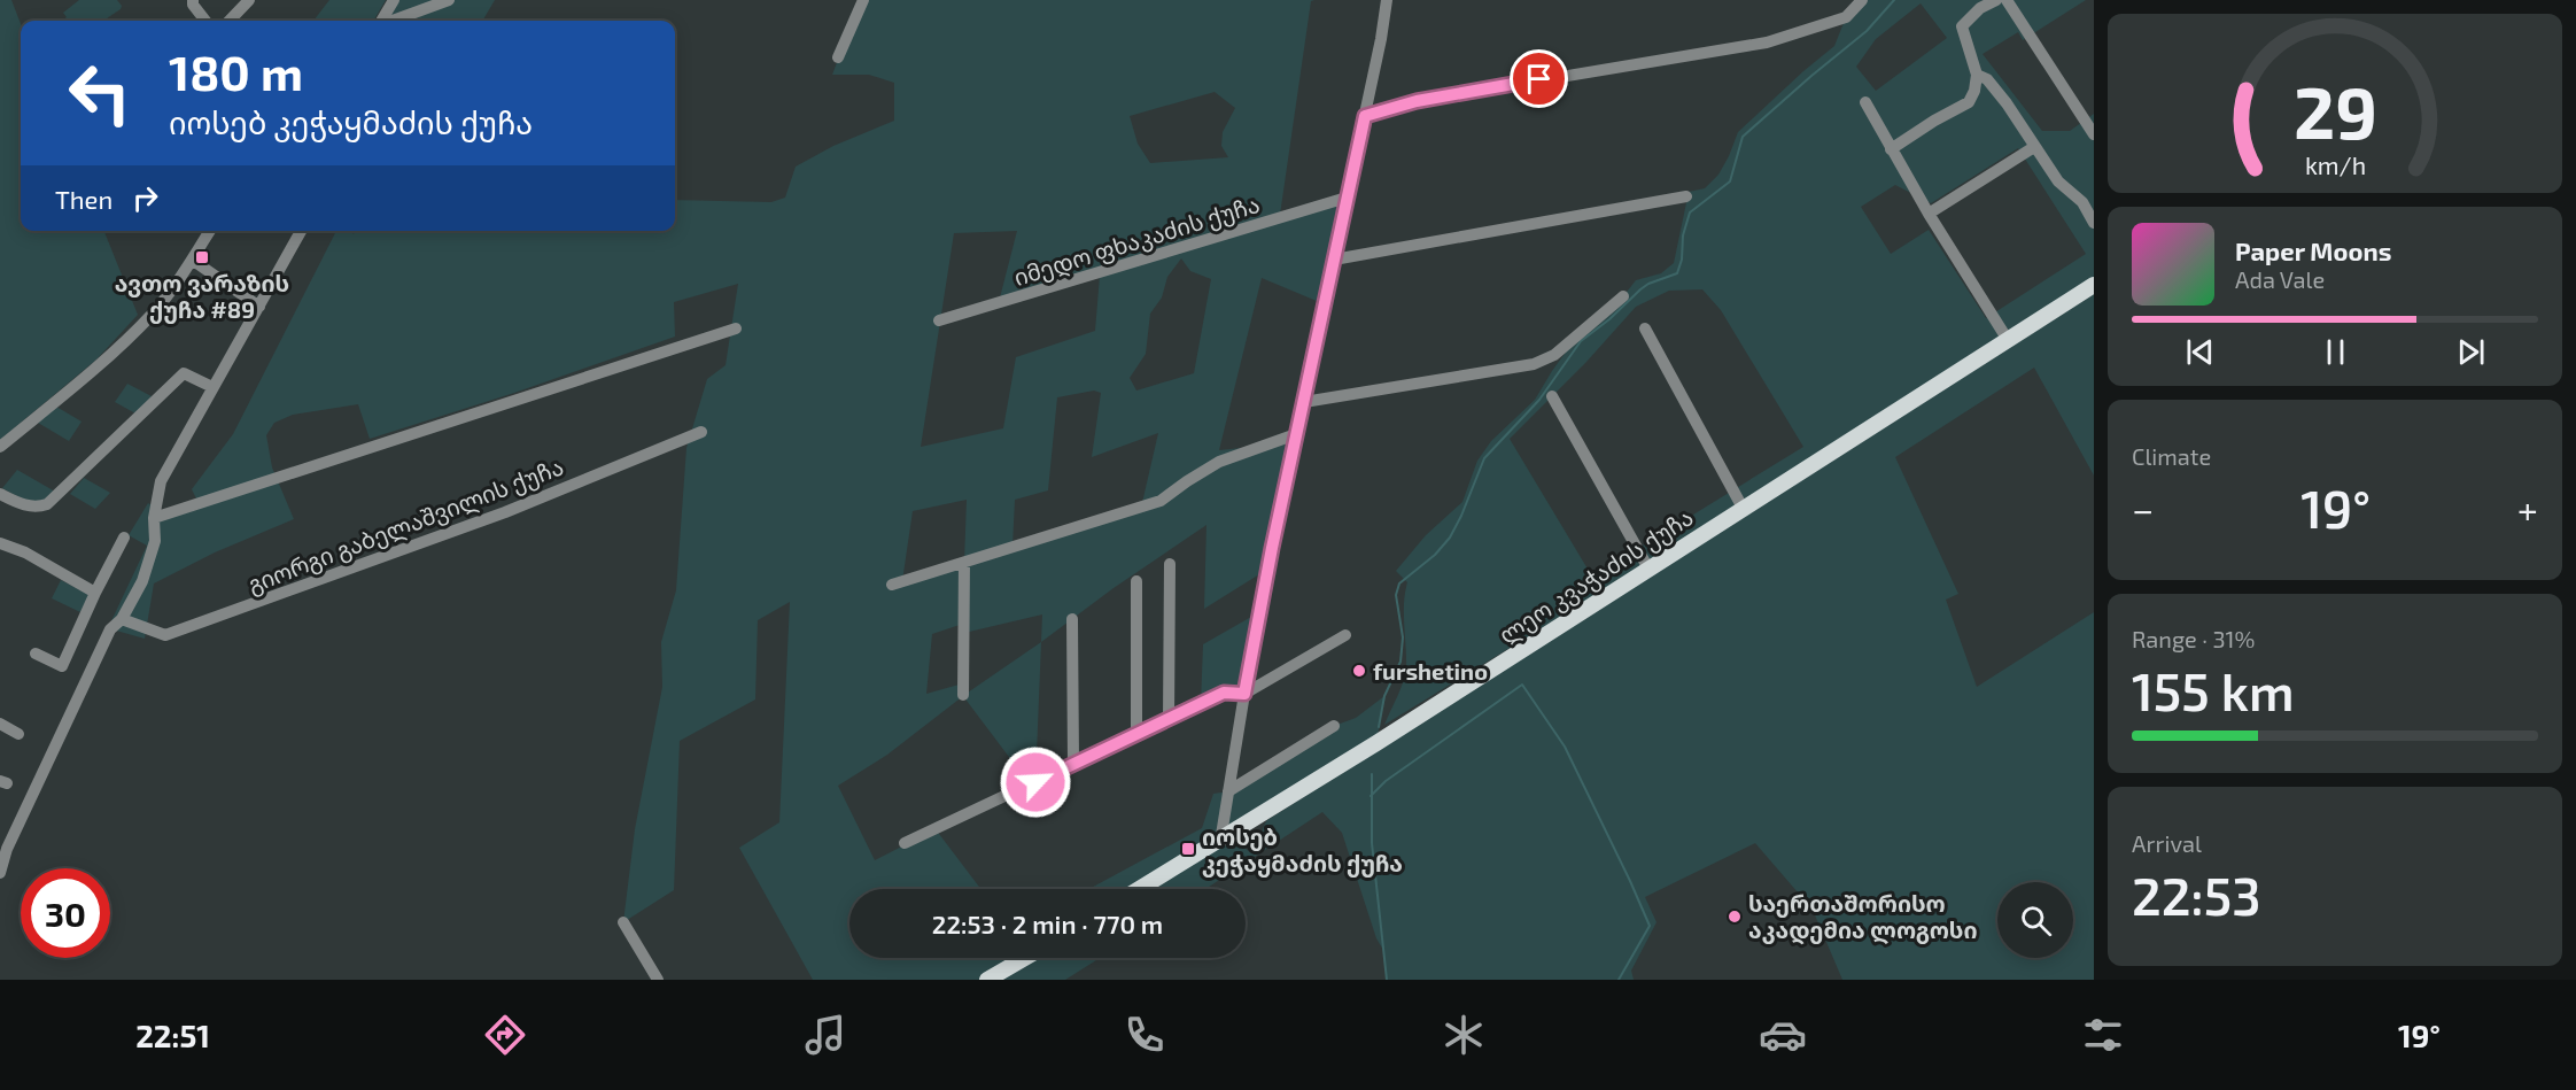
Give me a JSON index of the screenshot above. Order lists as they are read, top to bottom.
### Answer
{
  "streets": {
    "main road": ["ლეო კვაჭაძის ქუჩა"],
    "street": ["იმედო ფხაკაძის ქუჩა", "გიორგი გაბელაშვილის ქუჩა"]
  },
  "places": {
    "transit": ["ავთო ვარაზის ქუჩა #89", "იოსებ კეჭაყმაძის ქუჩა"],
    "other": ["furshetino", "საერთაშორისო აკადემია ლოგოსი"]
  },
  "page": {
    "turn": ["180 m", "იოსებ კეჭაყმაძის ქუჩა"],
    "then": "Then",
    "song": ["Paper Moons", "Ada Vale"],
    "tile": [
      "Climate",
      ["Range · 31%", "155 km"],
      ["Arrival", "22:53"]
    ],
    "heat": ["−", "19°", "+"],
    "limit": "30",
    "trip": "22:53 · 2 min · 770 m",
    "tabs": ["22:51", "19°"],
    "gauge": ["29", "km/h"]
  }
}
